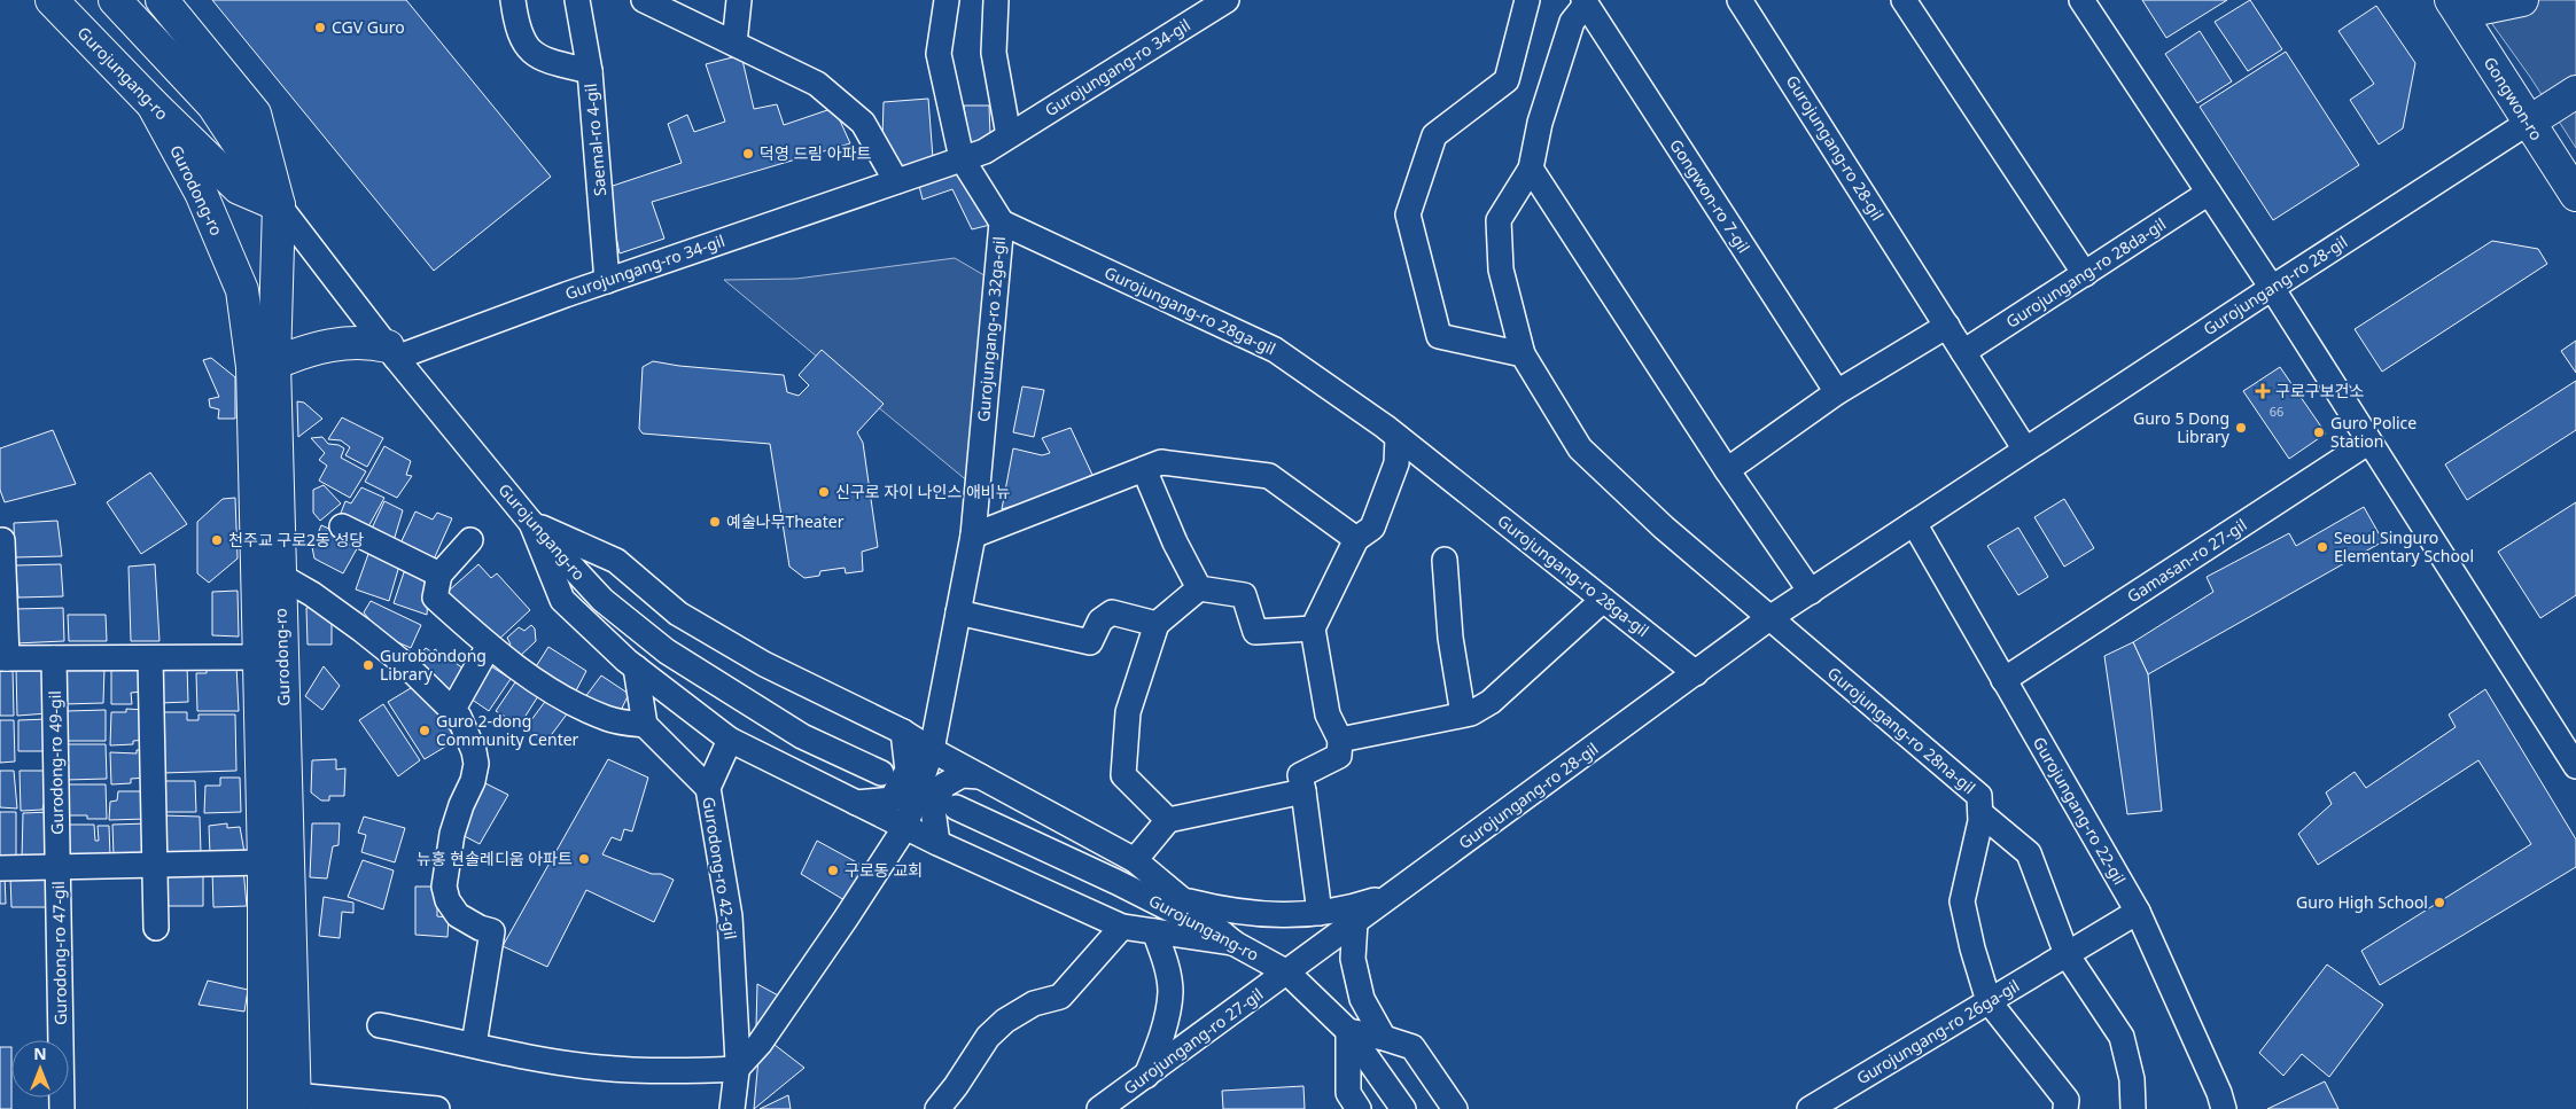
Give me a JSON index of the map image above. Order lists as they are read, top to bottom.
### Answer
{
  "streets": {
    "main road": ["Gurojungang-ro", "Gongwon-ro", "Gurodong-ro"],
    "street": [
      "Gurojungang-ro 34-gil",
      "Saemal-ro 4-gil",
      "Gurojungang-ro 28-gil",
      "Gongwon-ro 7-gil",
      "Gurojungang-ro 28da-gil",
      "Gurojungang-ro 28ga-gil",
      "Gurojungang-ro 32ga-gil",
      "Gamasan-ro 27-gil",
      "Gurojungang-ro 28na-gil",
      "Gurodong-ro 49-gil",
      "Gurojungang-ro 22-gil",
      "Gurodong-ro 42-gil",
      "Gurodong-ro 47-gil",
      "Gurojungang-ro 26ga-gil",
      "Gurojungang-ro 27-gil"
    ]
  },
  "crossings": [
    ["Gurojungang-ro 34-gil", "Gurojungang-ro"],
    ["Gurojungang-ro 34-gil", "Saemal-ro 4-gil"],
    ["Gurojungang-ro 34-gil", "Gurojungang-ro 32ga-gil"],
    ["Gurojungang-ro", "Gurojungang-ro 28-gil"],
    ["Gurojungang-ro", "Gurodong-ro"],
    ["Gurojungang-ro", "Gurojungang-ro 27-gil"],
    ["Gongwon-ro", "Gurojungang-ro 28-gil"],
    ["Gurojungang-ro 28-gil", "Gurojungang-ro 28da-gil"],
    ["Gurojungang-ro 28-gil", "Gurojungang-ro 28ga-gil"],
    ["Gurojungang-ro 28-gil", "Gurojungang-ro 28na-gil"],
    ["Gurojungang-ro 28-gil", "Gurojungang-ro 22-gil"],
    ["Gurojungang-ro 28-gil", "Gurojungang-ro 27-gil"],
    ["Gurojungang-ro 28ga-gil", "Gurojungang-ro 32ga-gil"],
    ["Gamasan-ro 27-gil", "Gurojungang-ro 22-gil"],
    ["Gurojungang-ro 28na-gil", "Gurojungang-ro 26ga-gil"],
    ["Gurodong-ro 49-gil", "Gurodong-ro 47-gil"],
    ["Gurojungang-ro 22-gil", "Gurojungang-ro 26ga-gil"]
  ],
  "places": {
    "other": [
      "CGV Guro",
      "덕영 드림 아파트",
      "Guro 5 Dong Library",
      "Guro Police Station",
      "신구로 자이 나인스 애비뉴",
      "예술나무Theater",
      "천주교 구로2동 성당",
      "Seoul Singuro Elementary School",
      "Gurobondong Library",
      "Guro 2-dong Community Center",
      "뉴홍 현솔레디움 아파트",
      "구로동 교회",
      "Guro High School"
    ],
    "health": ["구로구보건소"]
  },
  "house_numbers": ["66"],
  "north": "top"
}
